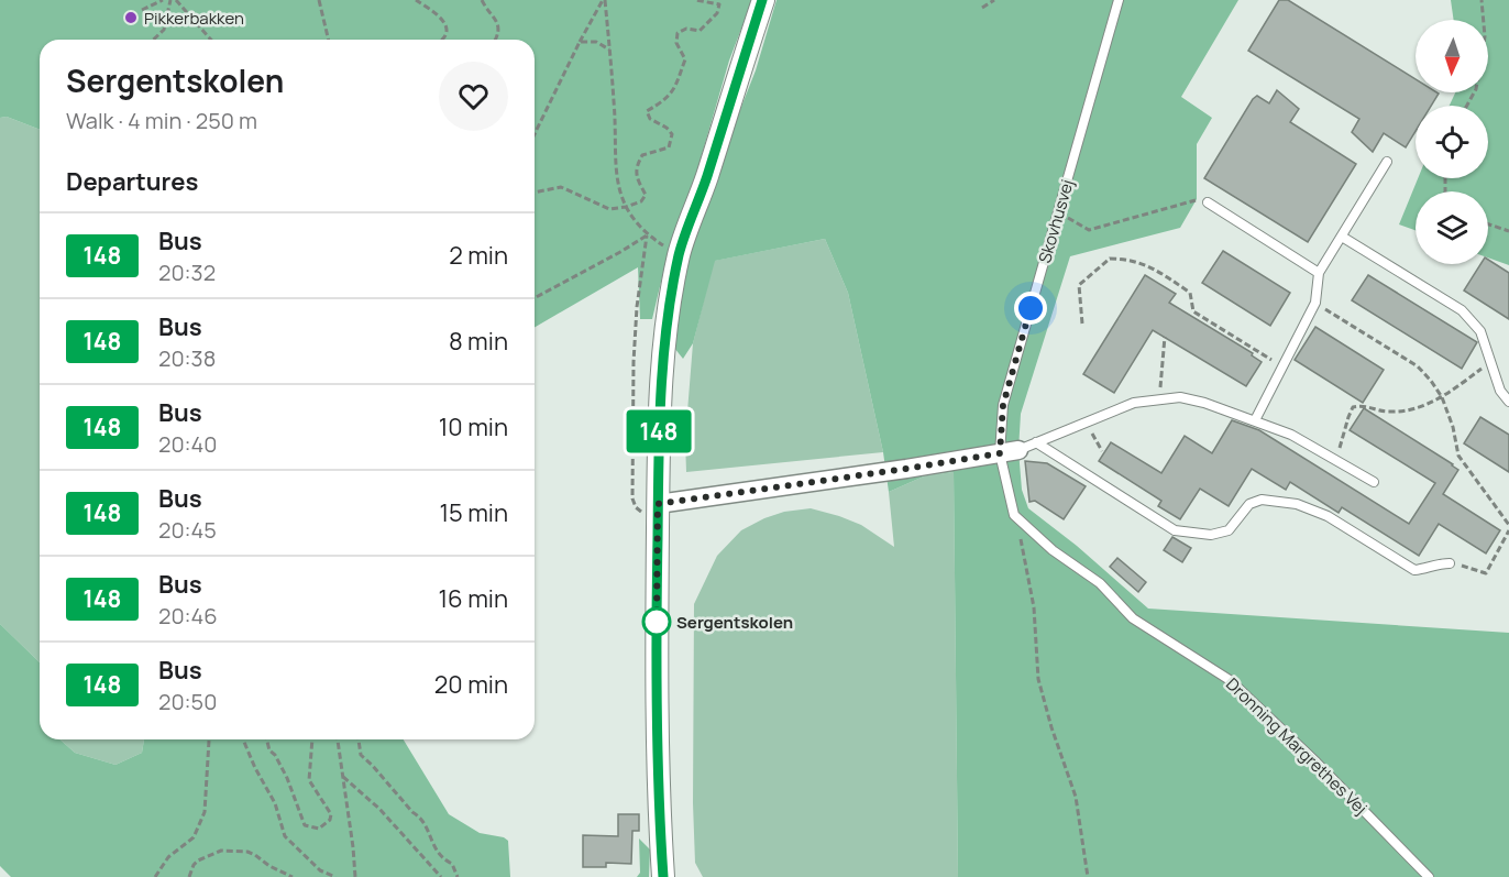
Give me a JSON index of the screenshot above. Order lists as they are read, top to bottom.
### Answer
{
  "streets": {
    "lane": ["Skovhusvej", "Dronning Margrethes Vej"]
  },
  "crossings": [
    ["Skovhusvej", "Dronning Margrethes Vej"]
  ],
  "places": ["Pikkerbakken", "Sergentskolen"],
  "lines": ["bus line 148"],
  "north": "bottom",
  "page": {
    "on_map": "148",
    "heading": [
      ["Sergentskolen", "Walk · 4 min · 250 m"],
      "Departures"
    ],
    "list": [
      {
        "mark": "148",
        "name": "Bus",
        "note": "20:32",
        "value": "2 min"
      },
      {
        "mark": "148",
        "name": "Bus",
        "note": "20:38",
        "value": "8 min"
      },
      {
        "mark": "148",
        "name": "Bus",
        "note": "20:40",
        "value": "10 min"
      },
      {
        "mark": "148",
        "name": "Bus",
        "note": "20:45",
        "value": "15 min"
      },
      {
        "mark": "148",
        "name": "Bus",
        "note": "20:46",
        "value": "16 min"
      },
      {
        "mark": "148",
        "name": "Bus",
        "note": "20:50",
        "value": "20 min"
      }
    ]
  }
}
